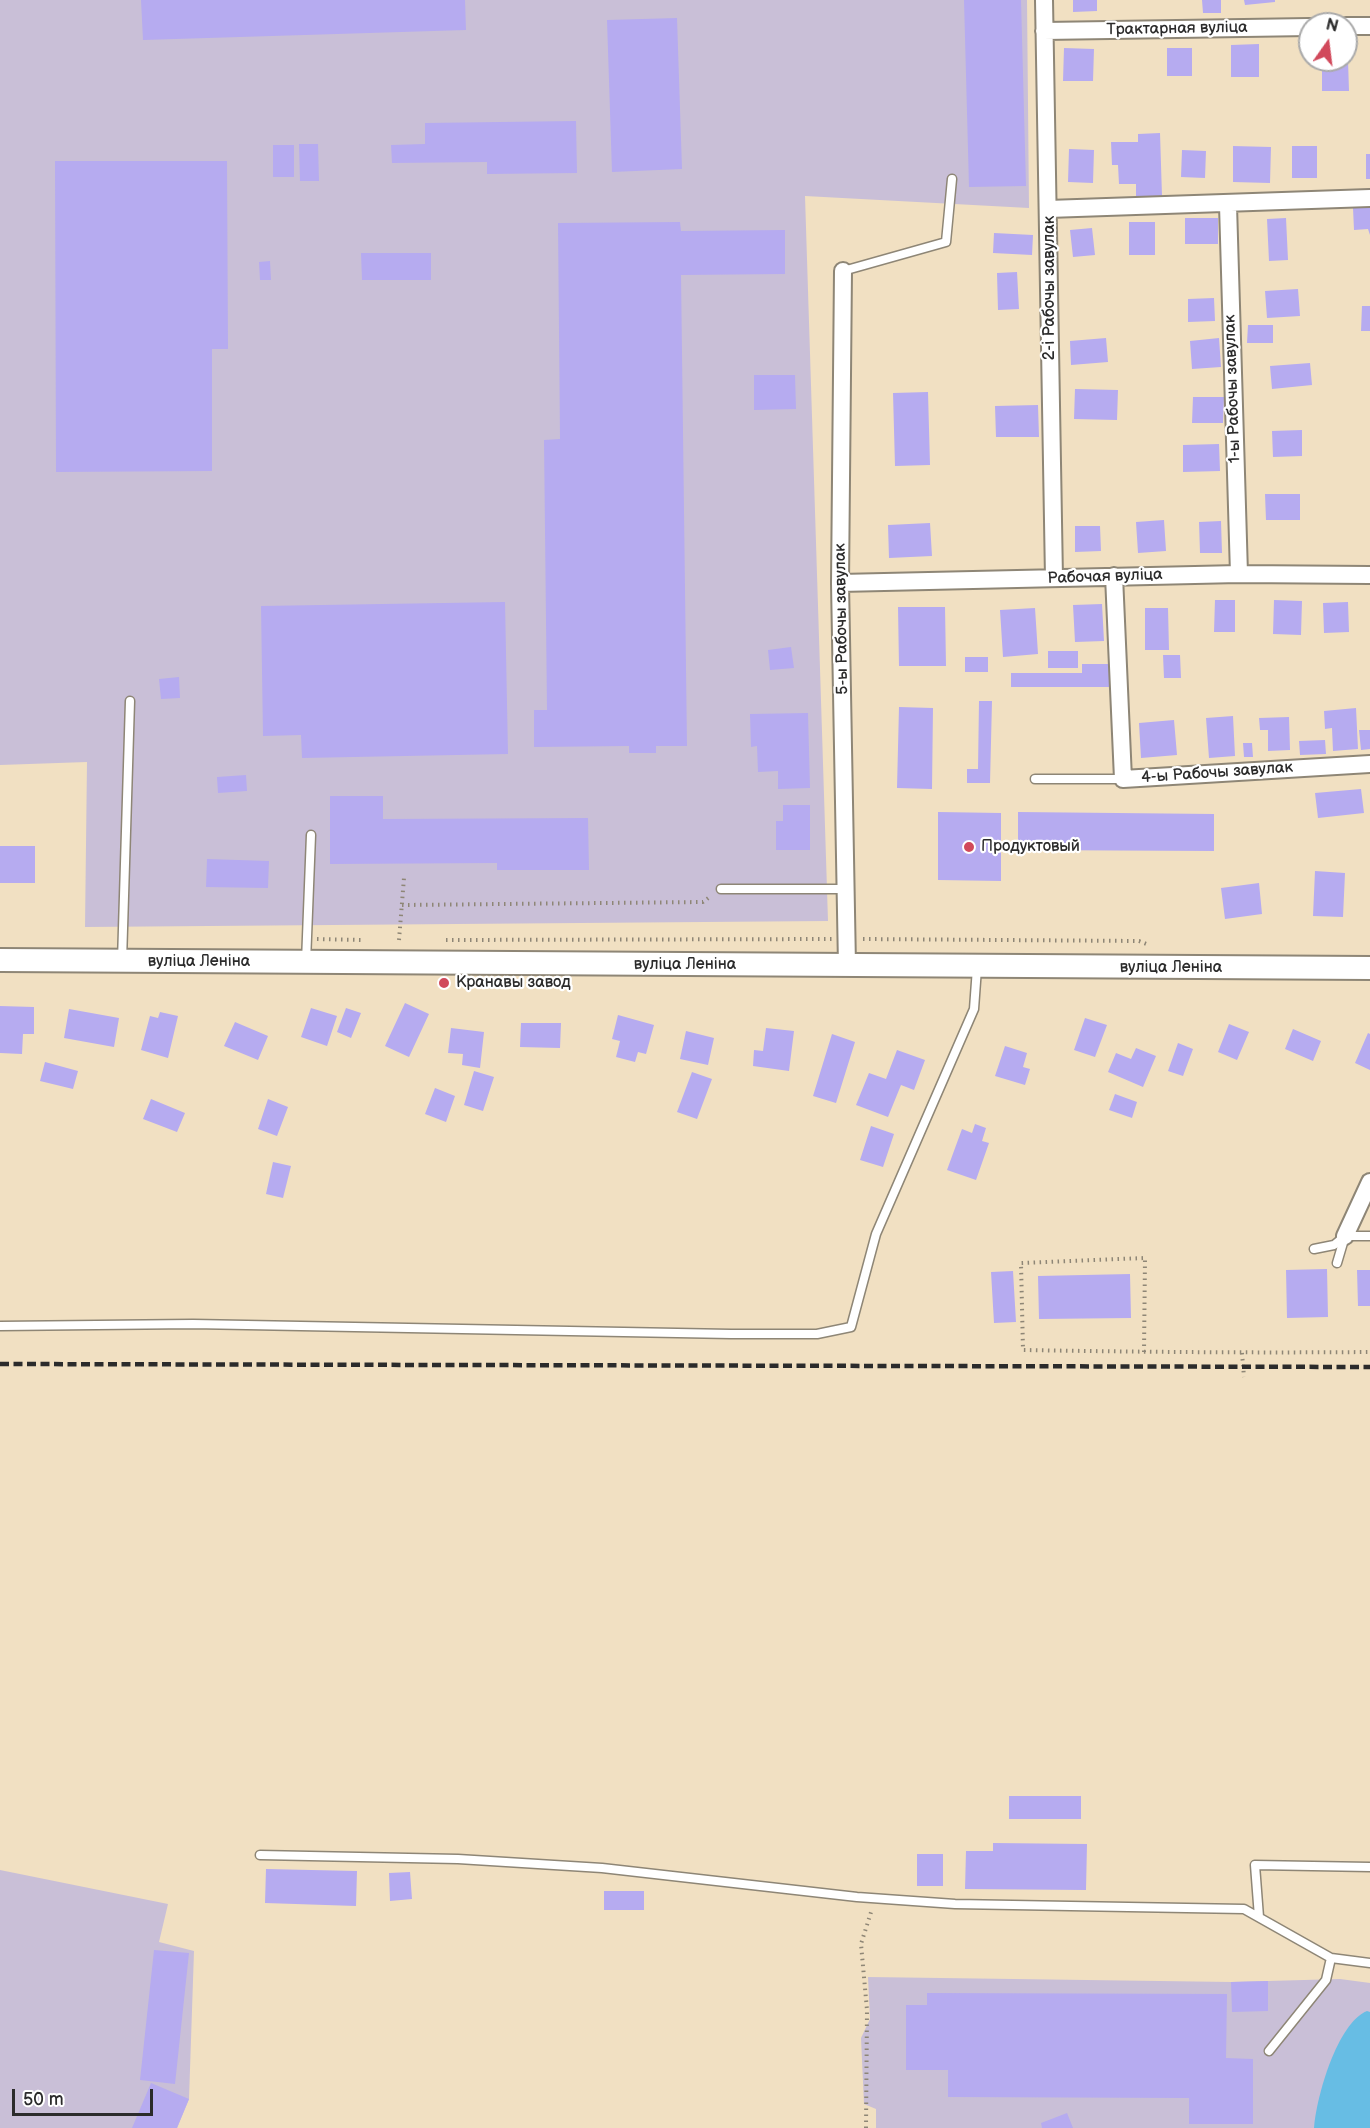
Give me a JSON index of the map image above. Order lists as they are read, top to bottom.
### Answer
{
  "streets": {
    "main road": ["вуліца Леніна"],
    "street": [
      "Трактарная вуліца",
      "2-і Рабочы завулак",
      "1-ы Рабочы завулак",
      "Рабочая вуліца",
      "5-ы Рабочы завулак",
      "4-ы Рабочы завулак"
    ]
  },
  "crossings": [
    ["2-і Рабочы завулак", "1-ы Рабочы завулак"],
    ["2-і Рабочы завулак", "Рабочая вуліца"],
    ["1-ы Рабочы завулак", "Рабочая вуліца"],
    ["Рабочая вуліца", "5-ы Рабочы завулак"],
    ["Рабочая вуліца", "4-ы Рабочы завулак"],
    ["5-ы Рабочы завулак", "вуліца Леніна"]
  ],
  "places": ["Продуктовый", "Кранавы завод"],
  "scale_bar": "50 m",
  "north": "top"
}
